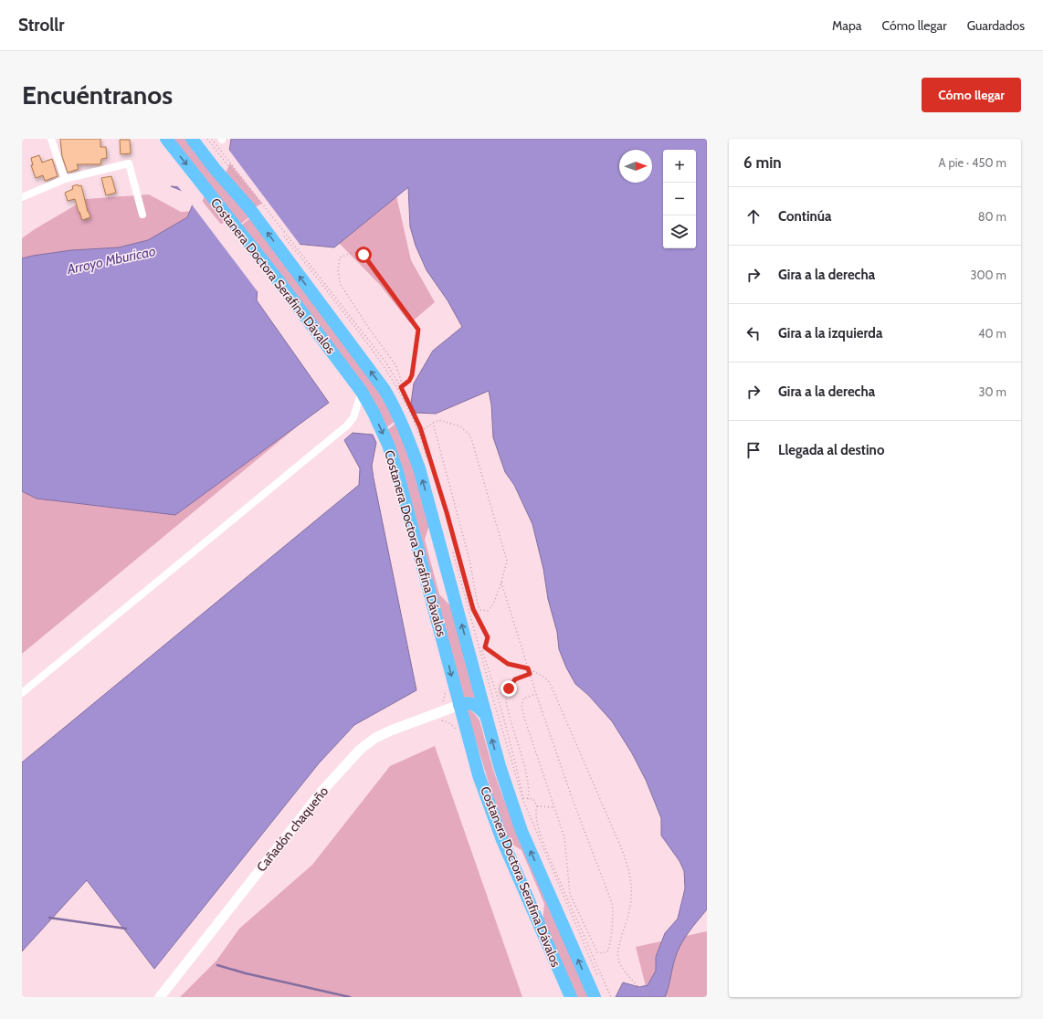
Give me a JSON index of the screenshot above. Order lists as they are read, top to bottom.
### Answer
{
  "streets": {
    "highway": ["Costanera Doctora Serafina Dávalos"],
    "main road": ["Cañadón chaqueño"]
  },
  "crossings": [
    ["Costanera Doctora Serafina Dávalos", "Cañadón chaqueño"]
  ],
  "water": ["Arroyo Mburicao"],
  "north": "right",
  "page": {
    "header": "Strollr",
    "nav": ["Mapa", "Cómo llegar", "Guardados"],
    "buttons": "Cómo llegar",
    "title": "Encuéntranos",
    "heading": ["6 min", "A pie · 450 m"],
    "map_buttons": ["+", "−"],
    "list": [
      ["Continúa", "80 m"],
      ["Gira a la derecha", "300 m"],
      ["Gira a la izquierda", "40 m"],
      ["Gira a la derecha", "30 m"],
      "Llegada al destino"
    ]
  }
}
